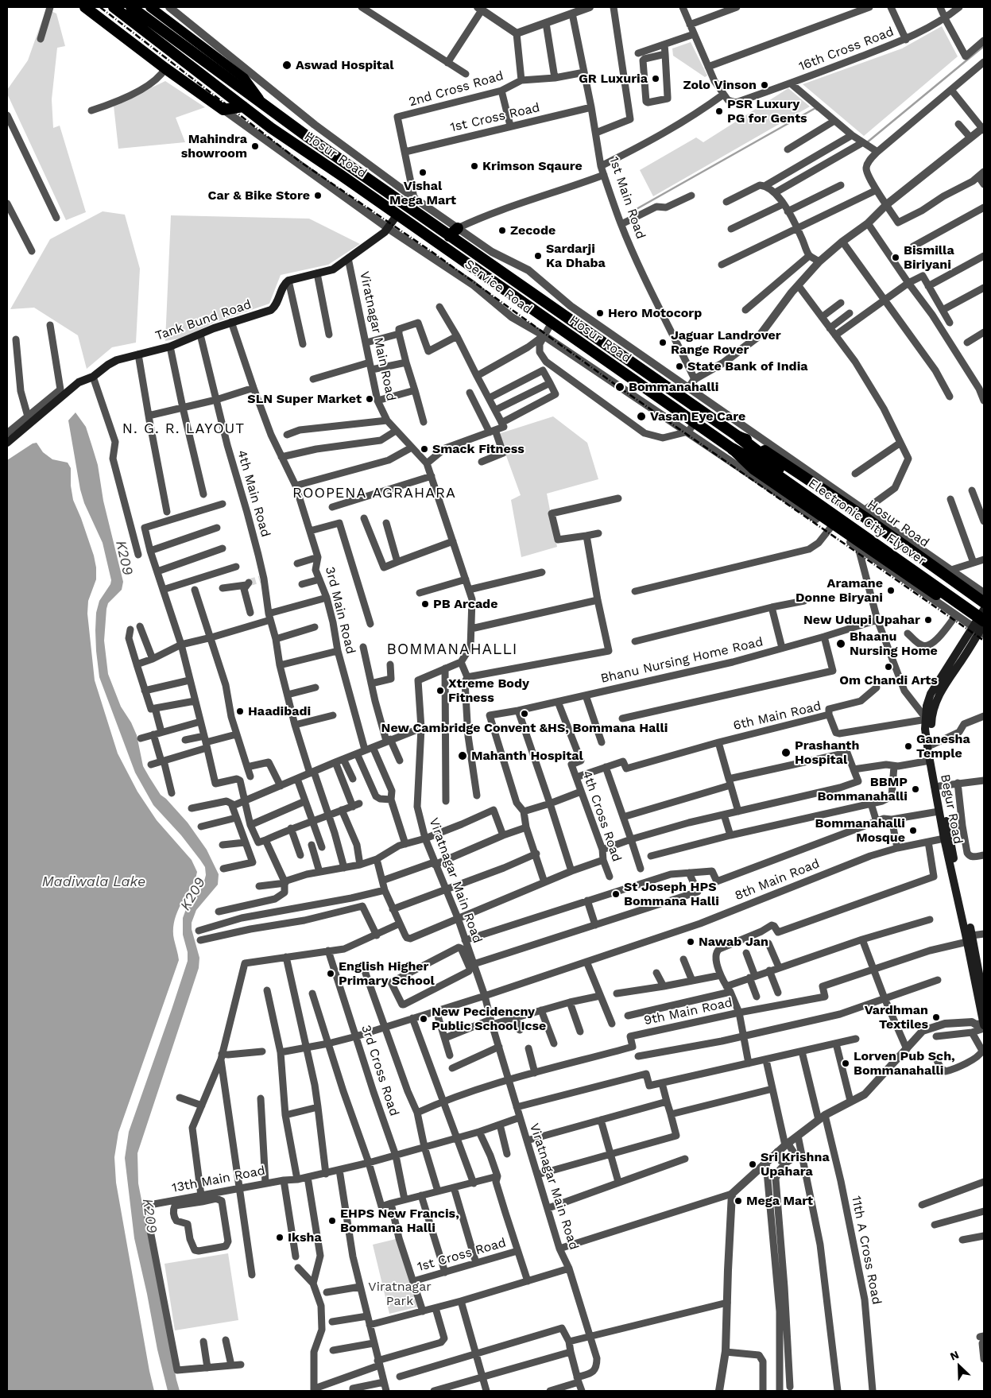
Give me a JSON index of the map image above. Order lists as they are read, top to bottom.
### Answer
{
  "streets": {
    "highway": ["Hosur Road", "Electronic City Flyover"],
    "main road": ["Tank Bund Road", "Begur Road"],
    "street": [
      "16th Cross Road",
      "2nd Cross Road",
      "1st Cross Road",
      "1st Main Road",
      "Service Road",
      "Viratnagar Main Road",
      "4th Main Road",
      "3rd Main Road",
      "Bhanu Nursing Home Road",
      "6th Main Road",
      "4th Cross Road",
      "8th Main Road",
      "9th Main Road",
      "3rd Cross Road",
      "13th Main Road",
      "11th A Cross Road"
    ]
  },
  "crossings": [
    ["2nd Cross Road", "1st Cross Road"],
    ["2nd Cross Road", "1st Main Road"],
    ["1st Cross Road", "1st Main Road"],
    ["Hosur Road", "Service Road"],
    ["Hosur Road", "Electronic City Flyover"],
    ["Hosur Road", "Begur Road"],
    ["Service Road", "Electronic City Flyover"],
    ["Service Road", "Begur Road"],
    ["Tank Bund Road", "4th Main Road"],
    ["Tank Bund Road", "3rd Main Road"],
    ["Viratnagar Main Road", "8th Main Road"],
    ["Viratnagar Main Road", "9th Main Road"],
    ["Viratnagar Main Road", "13th Main Road"],
    ["Electronic City Flyover", "Begur Road"],
    ["Bhanu Nursing Home Road", "4th Cross Road"],
    ["6th Main Road", "Begur Road"],
    ["Begur Road", "8th Main Road"],
    ["Begur Road", "9th Main Road"],
    ["8th Main Road", "3rd Cross Road"],
    ["3rd Cross Road", "13th Main Road"]
  ],
  "districts": ["N. G. R. LAYOUT", "ROOPENA AGRAHARA", "BOMMANAHALLI"],
  "water": ["K209", "Madiwala Lake"],
  "parks": ["Viratnagar Park"],
  "places": [
    "Aswad Hospital",
    "GR Luxuria",
    "Zolo Vinson",
    "PSR Luxury PG for Gents",
    "Mahindra showroom",
    "Krimson Sqaure",
    "Vishal Mega Mart",
    "Car & Bike Store",
    "Zecode",
    "Sardarji Ka Dhaba",
    "Bismilla Biriyani",
    "Hero Motocorp",
    "Jaguar Landrover Range Rover",
    "State Bank of India",
    "Bommanahalli",
    "SLN Super Market",
    "Vasan Eye Care",
    "Smack Fitness",
    "Aramane Donne Biryani",
    "PB Arcade",
    "New Udupi Upahar",
    "Bhaanu Nursing Home",
    "Om Chandi Arts",
    "Xtreme Body Fitness",
    "Haadibadi",
    "New Cambridge Convent &HS, Bommana Halli",
    "Ganesha Temple",
    "Prashanth Hospital",
    "Mahanth Hospital",
    "BBMP Bommanahalli",
    "Bommanahalli Mosque",
    "St Joseph HPS Bommana Halli",
    "Nawab Jan",
    "English Higher Primary School",
    "Vardhman Textiles",
    "New Pecidencny Public School Icse",
    "Lorven Pub Sch, Bommanahalli",
    "Sri Krishna Upahara",
    "Mega Mart",
    "EHPS New Francis, Bommana Halli",
    "Iksha"
  ],
  "north": "top left"
}
